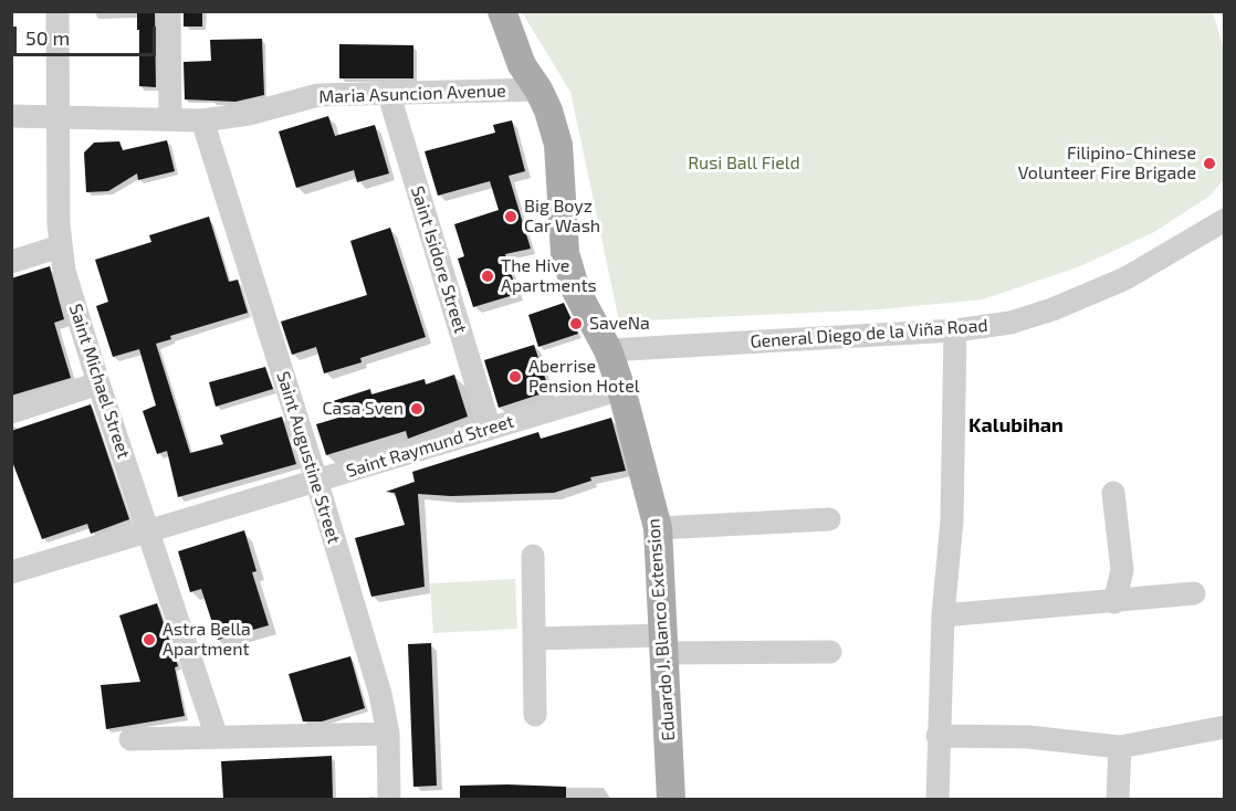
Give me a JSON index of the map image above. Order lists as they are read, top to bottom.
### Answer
{
  "streets": {
    "main road": ["Eduardo J. Blanco Extension"],
    "street": [
      "Maria Asuncion Avenue",
      "Saint Isidore Street",
      "General Diego de la Viña Road",
      "Saint Michael Street",
      "Saint Raymund Street",
      "Saint Augustine Street"
    ]
  },
  "crossings": [
    ["Maria Asuncion Avenue", "Saint Isidore Street"],
    ["Maria Asuncion Avenue", "Saint Michael Street"],
    ["Maria Asuncion Avenue", "Saint Augustine Street"],
    ["Maria Asuncion Avenue", "Eduardo J. Blanco Extension"],
    ["Saint Isidore Street", "Saint Raymund Street"],
    ["General Diego de la Viña Road", "Eduardo J. Blanco Extension"],
    ["Saint Michael Street", "Saint Raymund Street"],
    ["Saint Raymund Street", "Saint Augustine Street"],
    ["Saint Raymund Street", "Eduardo J. Blanco Extension"]
  ],
  "districts": ["Kalubihan"],
  "parks": ["Rusi Ball Field"],
  "places": [
    "Filipino-Chinese Volunteer Fire Brigade",
    "Big Boyz Car Wash",
    "The Hive Apartments",
    "SaveNa",
    "Aberrise Pension Hotel",
    "Casa Sven",
    "Astra Bella Apartment"
  ],
  "scale_bar": "50 m"
}
